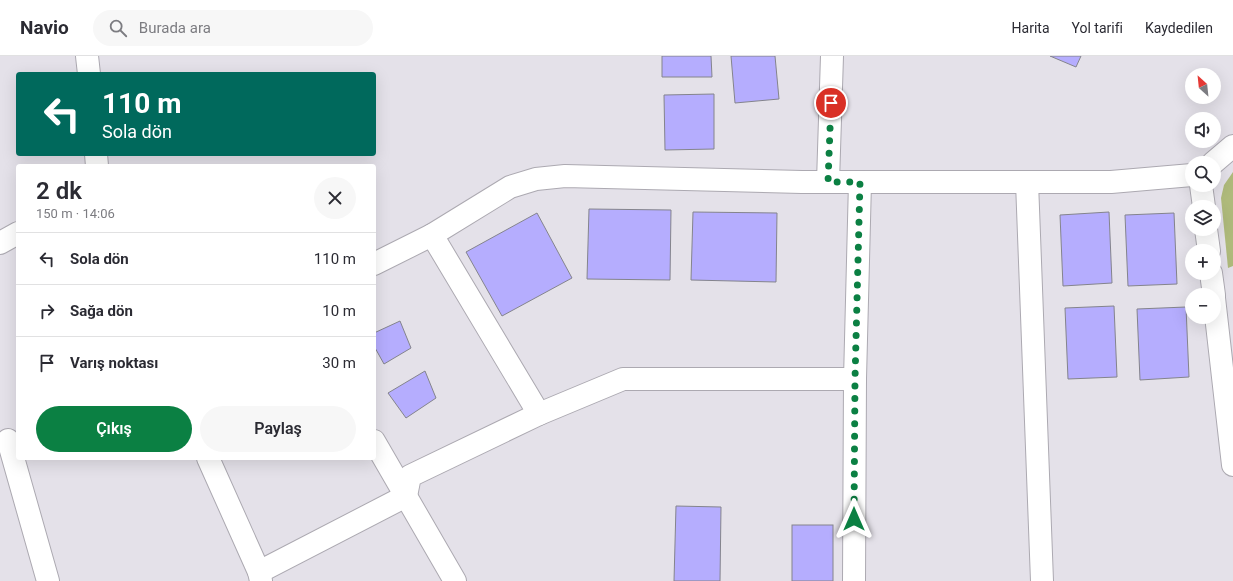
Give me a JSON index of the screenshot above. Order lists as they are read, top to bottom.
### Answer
{
  "north": "top left",
  "page": {
    "header": "Navio",
    "search": "Burada ara",
    "nav": ["Harita", "Yol tarifi", "Kaydedilen"],
    "map_buttons": ["+", "−"],
    "turn": ["110 m", "Sola dön"],
    "heading": ["2 dk", "150 m · 14:06"],
    "list": [
      {
        "name": "Sola dön",
        "value": "110 m"
      },
      {
        "name": "Sağa dön",
        "value": "10 m"
      },
      {
        "name": "Varış noktası",
        "value": "30 m"
      }
    ],
    "buttons": ["Çıkış", "Paylaş"]
  }
}
